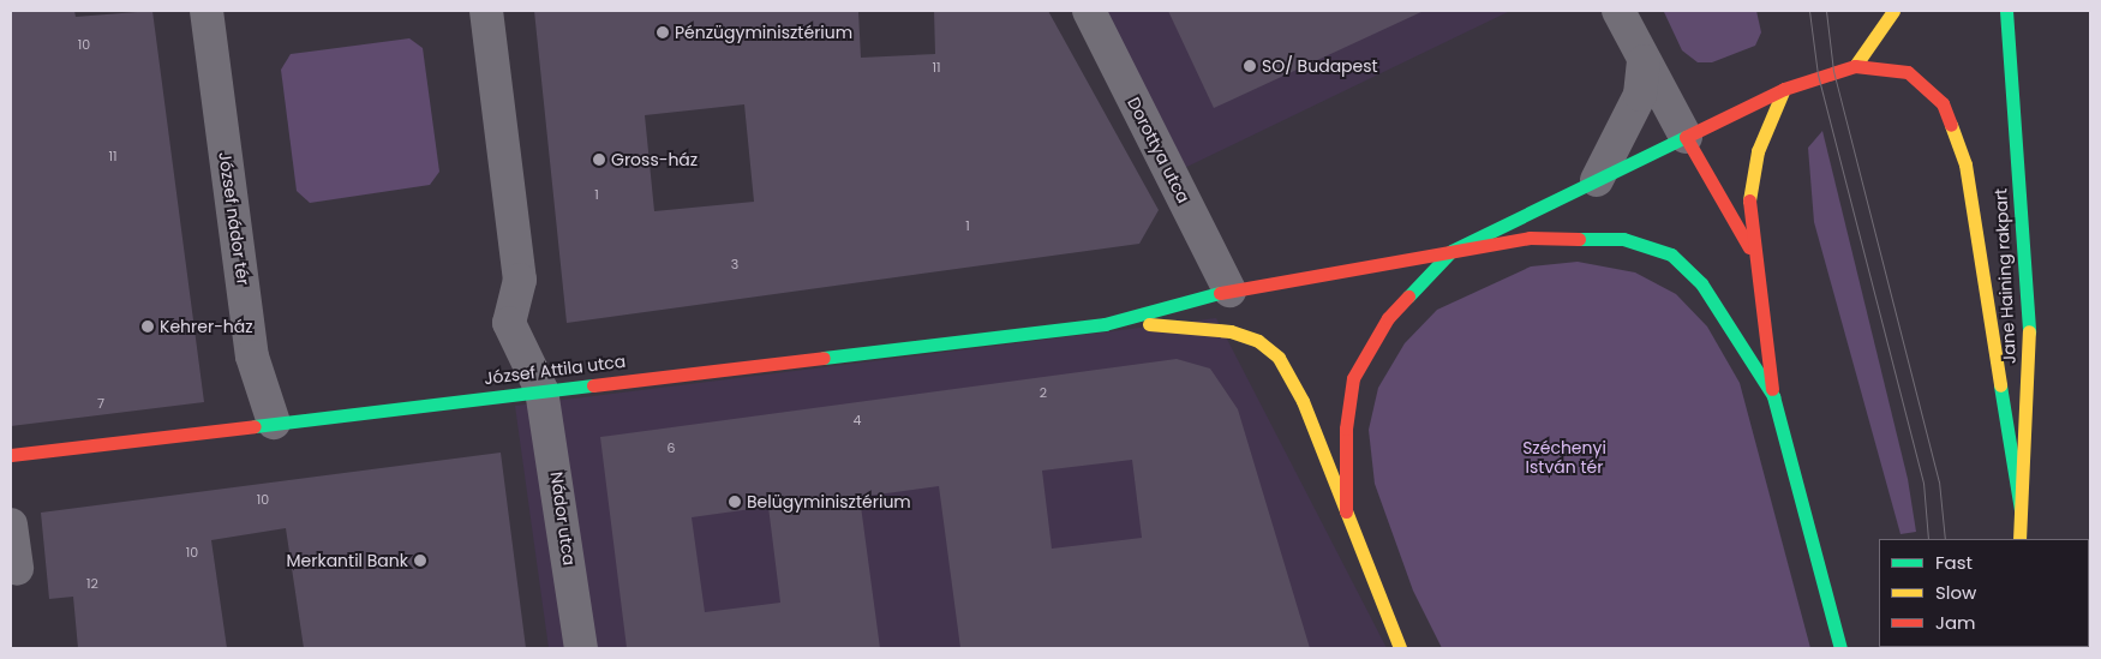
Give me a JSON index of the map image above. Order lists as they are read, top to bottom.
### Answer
{
  "streets": {
    "street": [
      "Dorottya utca",
      "József nádor tér",
      "Jane Haining rakpart",
      "József Attila utca",
      "Nádor utca"
    ]
  },
  "crossings": [
    ["József nádor tér", "József Attila utca"],
    ["József Attila utca", "Nádor utca"]
  ],
  "parks": ["Széchenyi István tér"],
  "places": [
    "Pénzügyminisztérium",
    "SO/ Budapest",
    "Gross-ház",
    "Kehrer-ház",
    "Belügyminisztérium",
    "Merkantil Bank"
  ],
  "house_numbers": [
    "10",
    "11",
    "11",
    "1",
    "1",
    "3",
    "2",
    "7",
    "4",
    "6",
    "10",
    "10",
    "12"
  ],
  "legend": ["Fast", "Slow", "Jam"]
}
